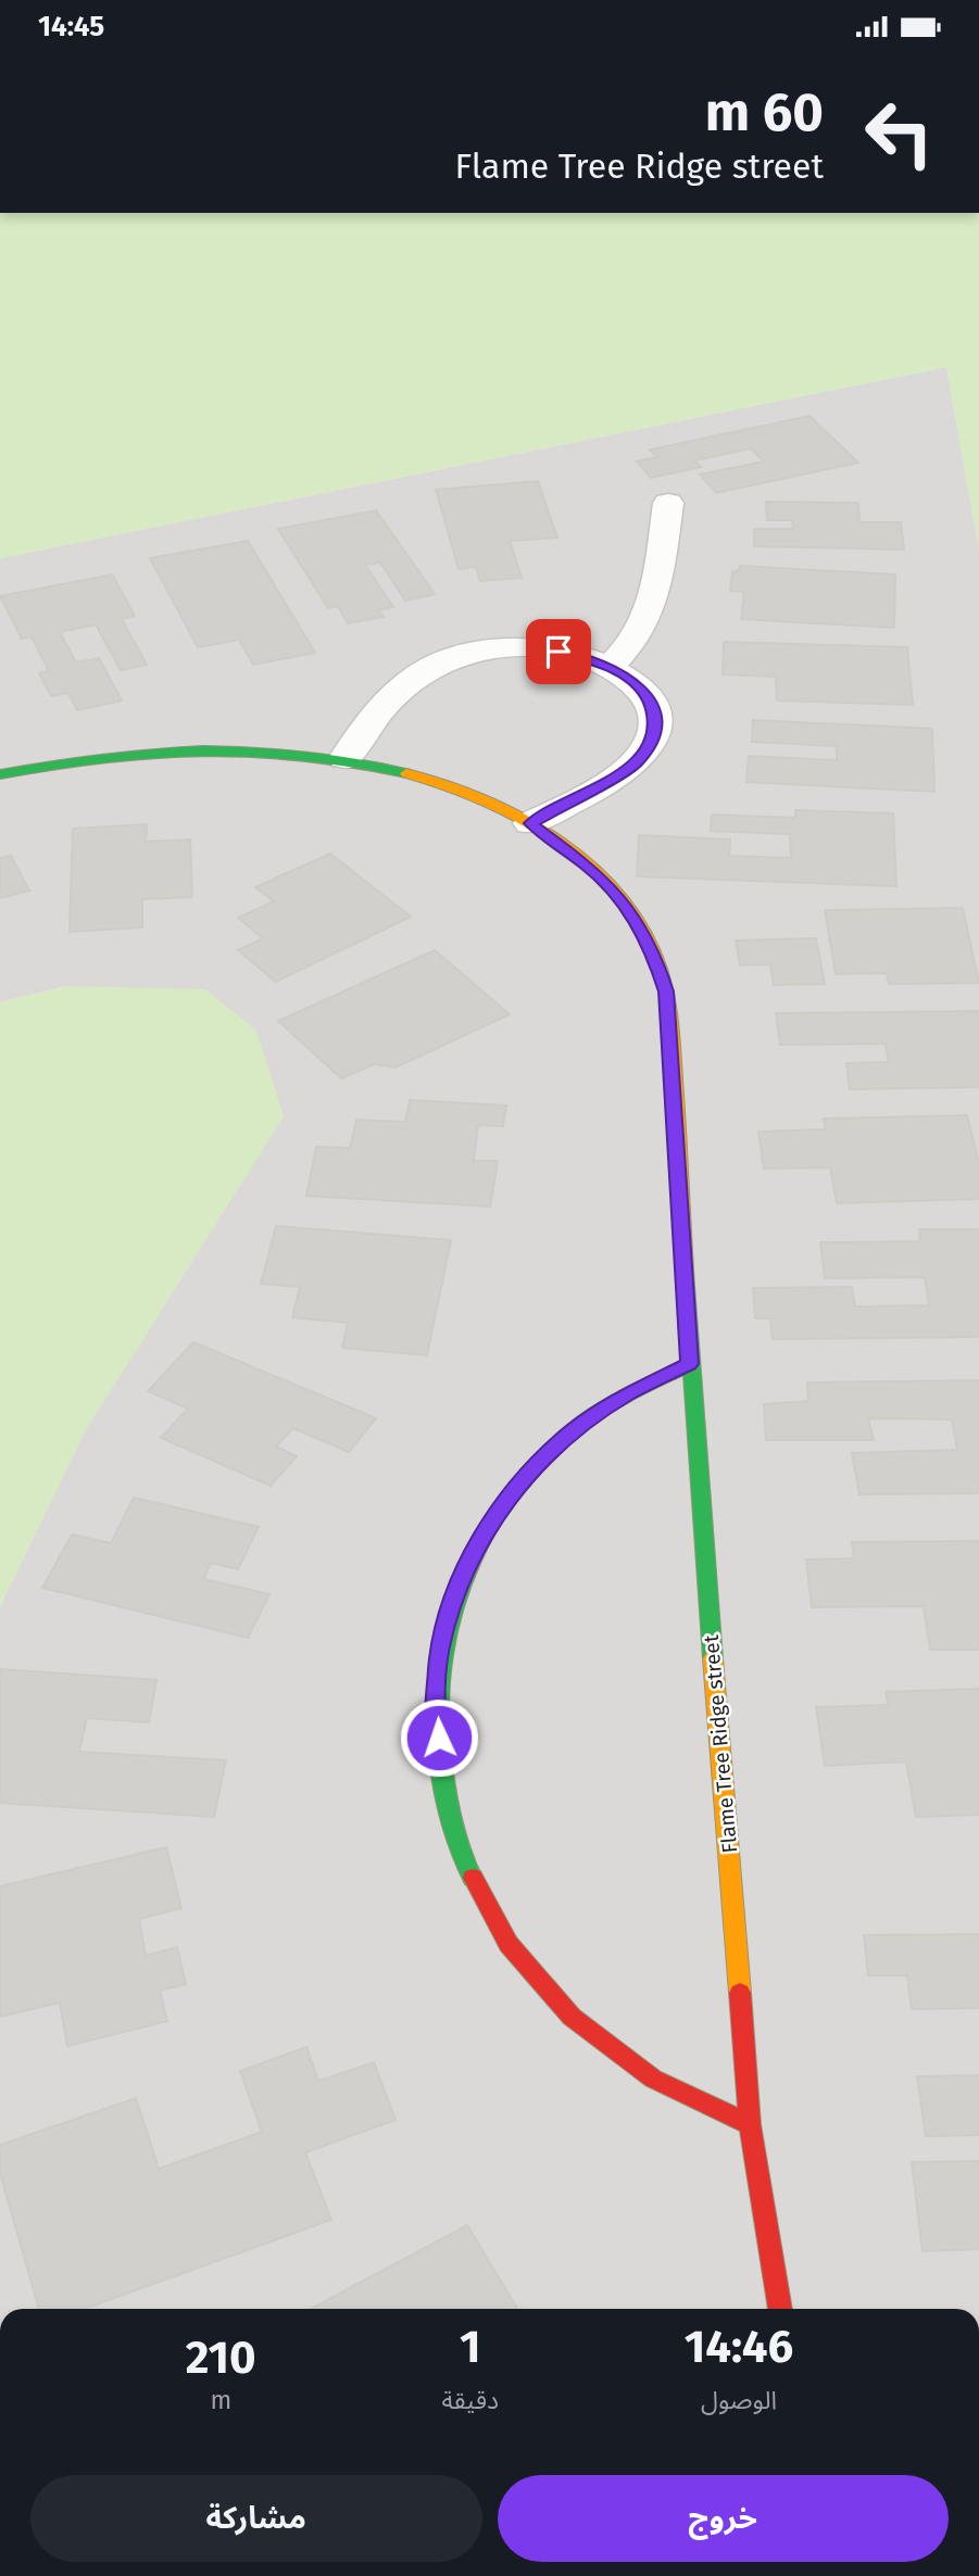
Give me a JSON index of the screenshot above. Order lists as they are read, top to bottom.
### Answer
{
  "streets": {
    "street": ["Flame Tree Ridge street"]
  },
  "page": {
    "status": "14:45",
    "turn": ["60 m", "Flame Tree Ridge street"],
    "eta": [
      "14:46",
      "الوصول",
      "1",
      "دقيقة",
      "210",
      "m"
    ],
    "buttons": ["خروج", "مشاركة"]
  }
}
